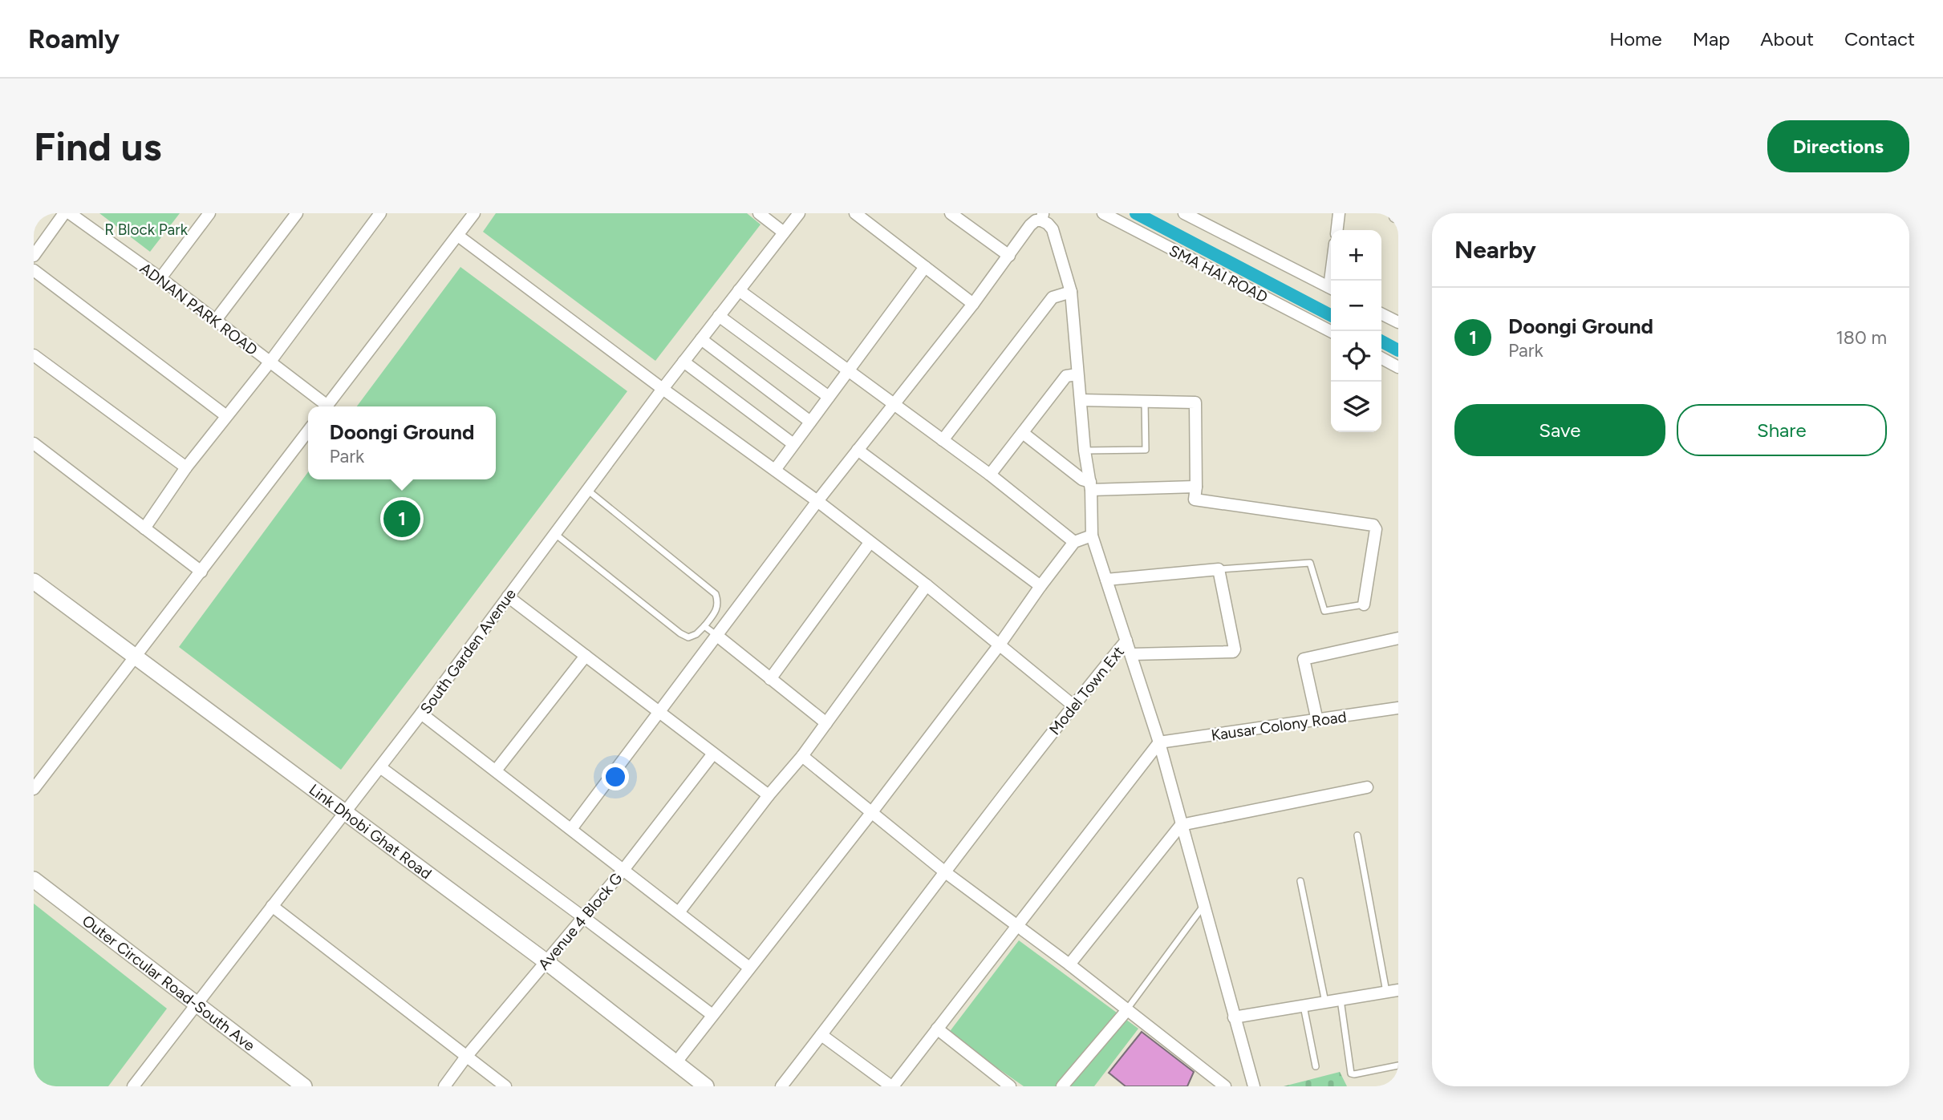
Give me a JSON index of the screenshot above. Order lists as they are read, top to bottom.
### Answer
{
  "streets": {
    "street": [
      "SMA HAI ROAD",
      "ADNAN PARK ROAD",
      "South Garden Avenue",
      "Model Town Ext",
      "Kausar Colony Road",
      "Link Dhobi Ghat Road",
      "Avenue 4 Block G",
      "Outer Circular Road-South Ave"
    ]
  },
  "crossings": [
    ["South Garden Avenue", "Link Dhobi Ghat Road"],
    ["South Garden Avenue", "Outer Circular Road-South Ave"],
    ["Link Dhobi Ghat Road", "Avenue 4 Block G"]
  ],
  "parks": ["R Block Park"],
  "page": {
    "header": "Roamly",
    "nav": [
      "Home",
      "Map",
      "About",
      "Contact"
    ],
    "buttons": [
      "Directions",
      ["Save", "Share"]
    ],
    "title": "Find us",
    "heading": "Nearby",
    "map_buttons": ["+", "−"],
    "list": [
      {
        "mark": "1",
        "name": "Doongi Ground",
        "note": "Park",
        "value": "180 m"
      }
    ],
    "popup": ["Doongi Ground", "Park"],
    "pins": "1"
  }
}
